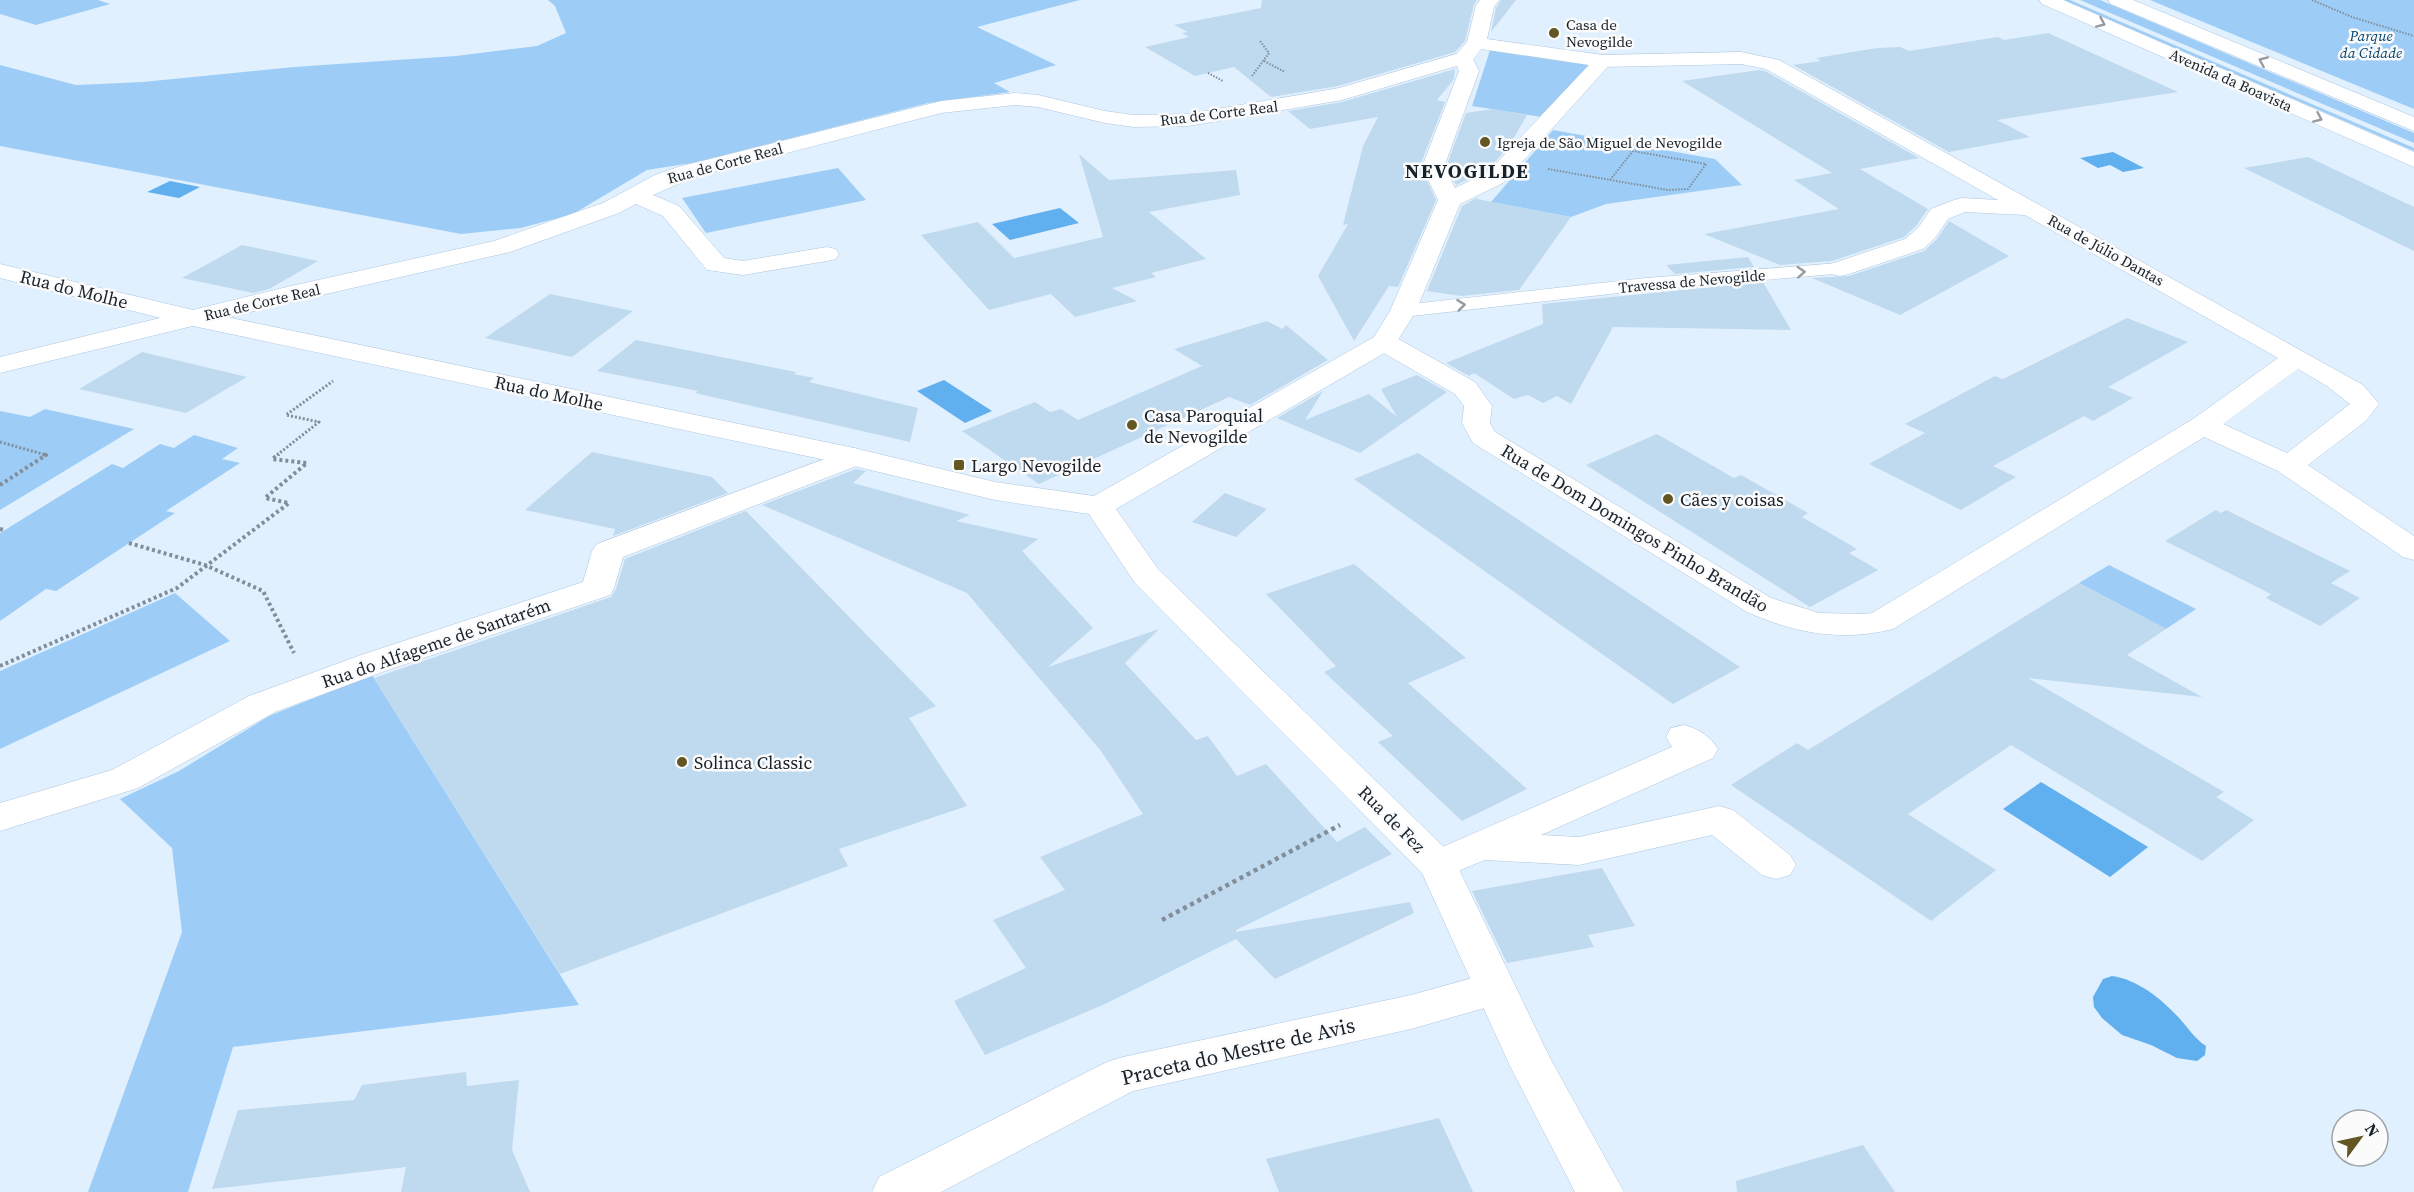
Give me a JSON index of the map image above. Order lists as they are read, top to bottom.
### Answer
{
  "streets": {
    "street": [
      "Avenida da Boavista",
      "Rua de Corte Real",
      "Rua de Júlio Dantas",
      "Travessa de Nevogilde",
      "Rua do Molhe",
      "Rua de Dom Domingos Pinho Brandão",
      "Rua do Alfageme de Santarém",
      "Rua de Fez",
      "Praceta do Mestre de Avis"
    ]
  },
  "crossings": [
    ["Rua de Corte Real", "Rua de Júlio Dantas"],
    ["Rua de Corte Real", "Rua do Molhe"],
    ["Rua de Júlio Dantas", "Rua de Dom Domingos Pinho Brandão"],
    ["Rua do Molhe", "Rua do Alfageme de Santarém"],
    ["Rua do Molhe", "Rua de Fez"],
    ["Rua de Fez", "Praceta do Mestre de Avis"]
  ],
  "one_way": ["Travessa de Nevogilde"],
  "districts": ["NEVOGILDE"],
  "parks": ["Parque da Cidade"],
  "places": {
    "other": [
      "Casa de Nevogilde",
      "Igreja de São Miguel de Nevogilde",
      "Casa Paroquial de Nevogilde",
      "Cães y coisas",
      "Solinca Classic"
    ],
    "transit": ["Largo Nevogilde"]
  },
  "north": "top right"
}
